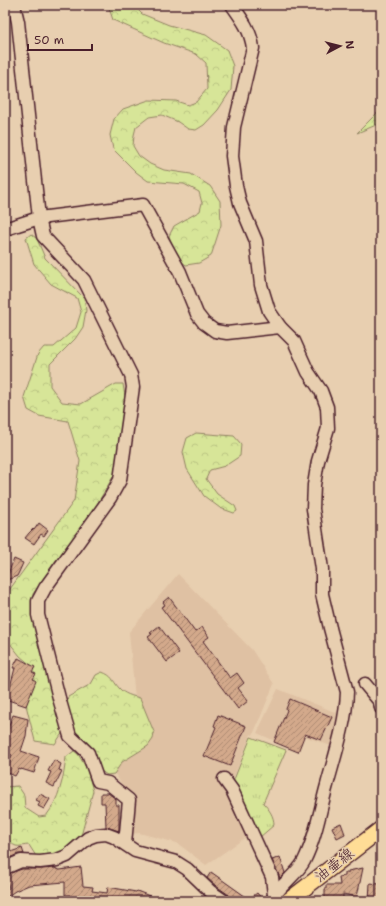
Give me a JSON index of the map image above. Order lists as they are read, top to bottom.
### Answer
{
  "streets": {
    "main road": ["油壷線"]
  },
  "scale_bar": "50 m",
  "north": "right"
}
